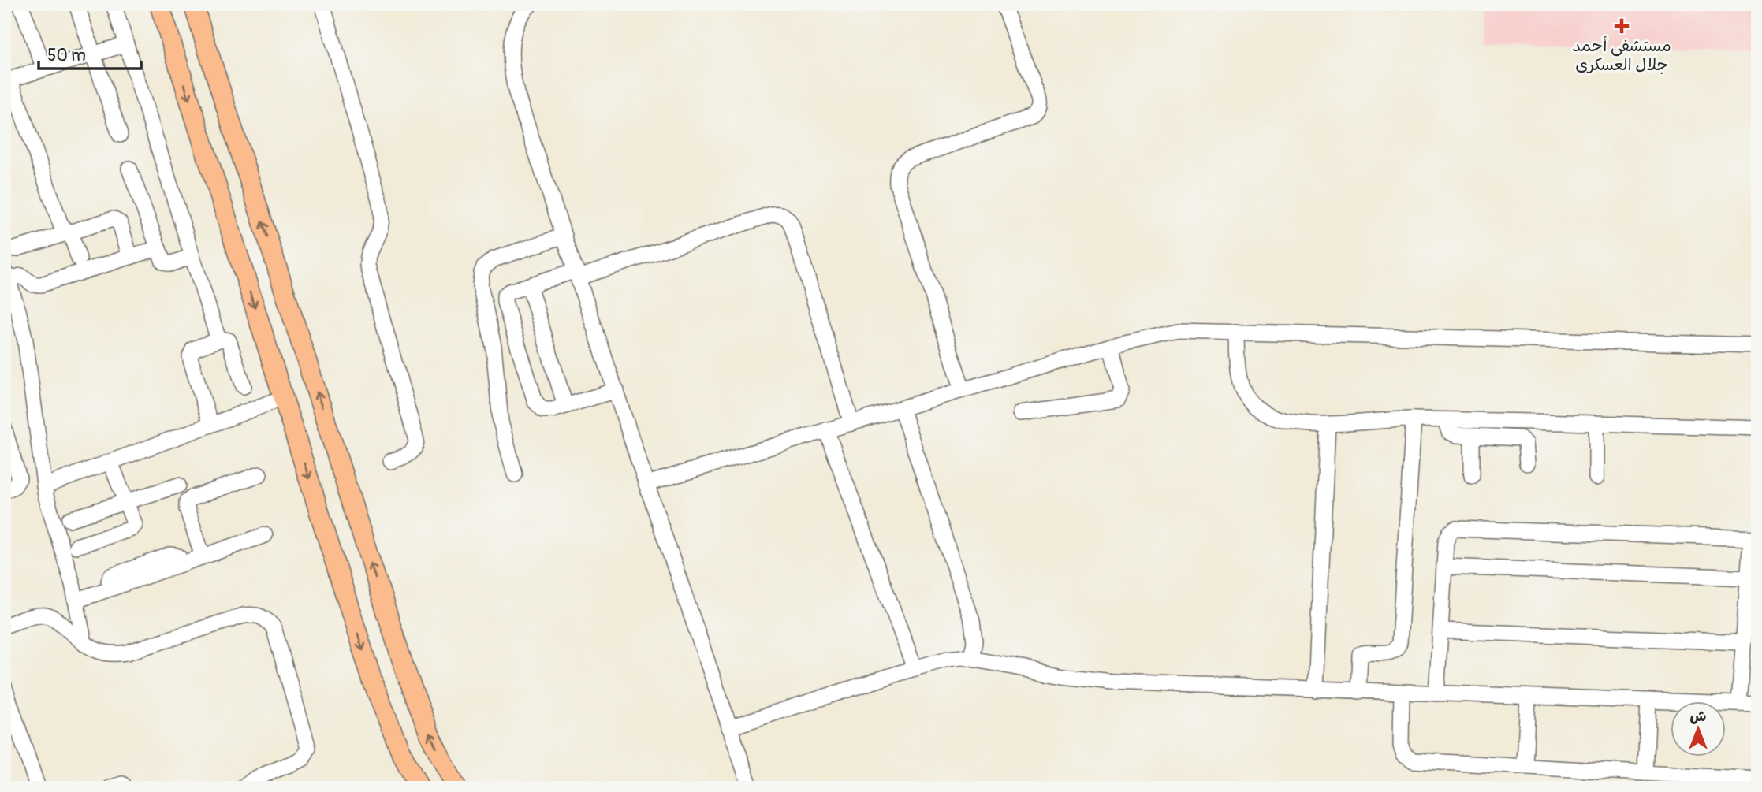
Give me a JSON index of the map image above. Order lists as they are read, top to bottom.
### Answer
{
  "places": {
    "health": ["مستشفى أحمد جلال العسكرى"]
  },
  "scale_bar": "50 m",
  "north": "top"
}
